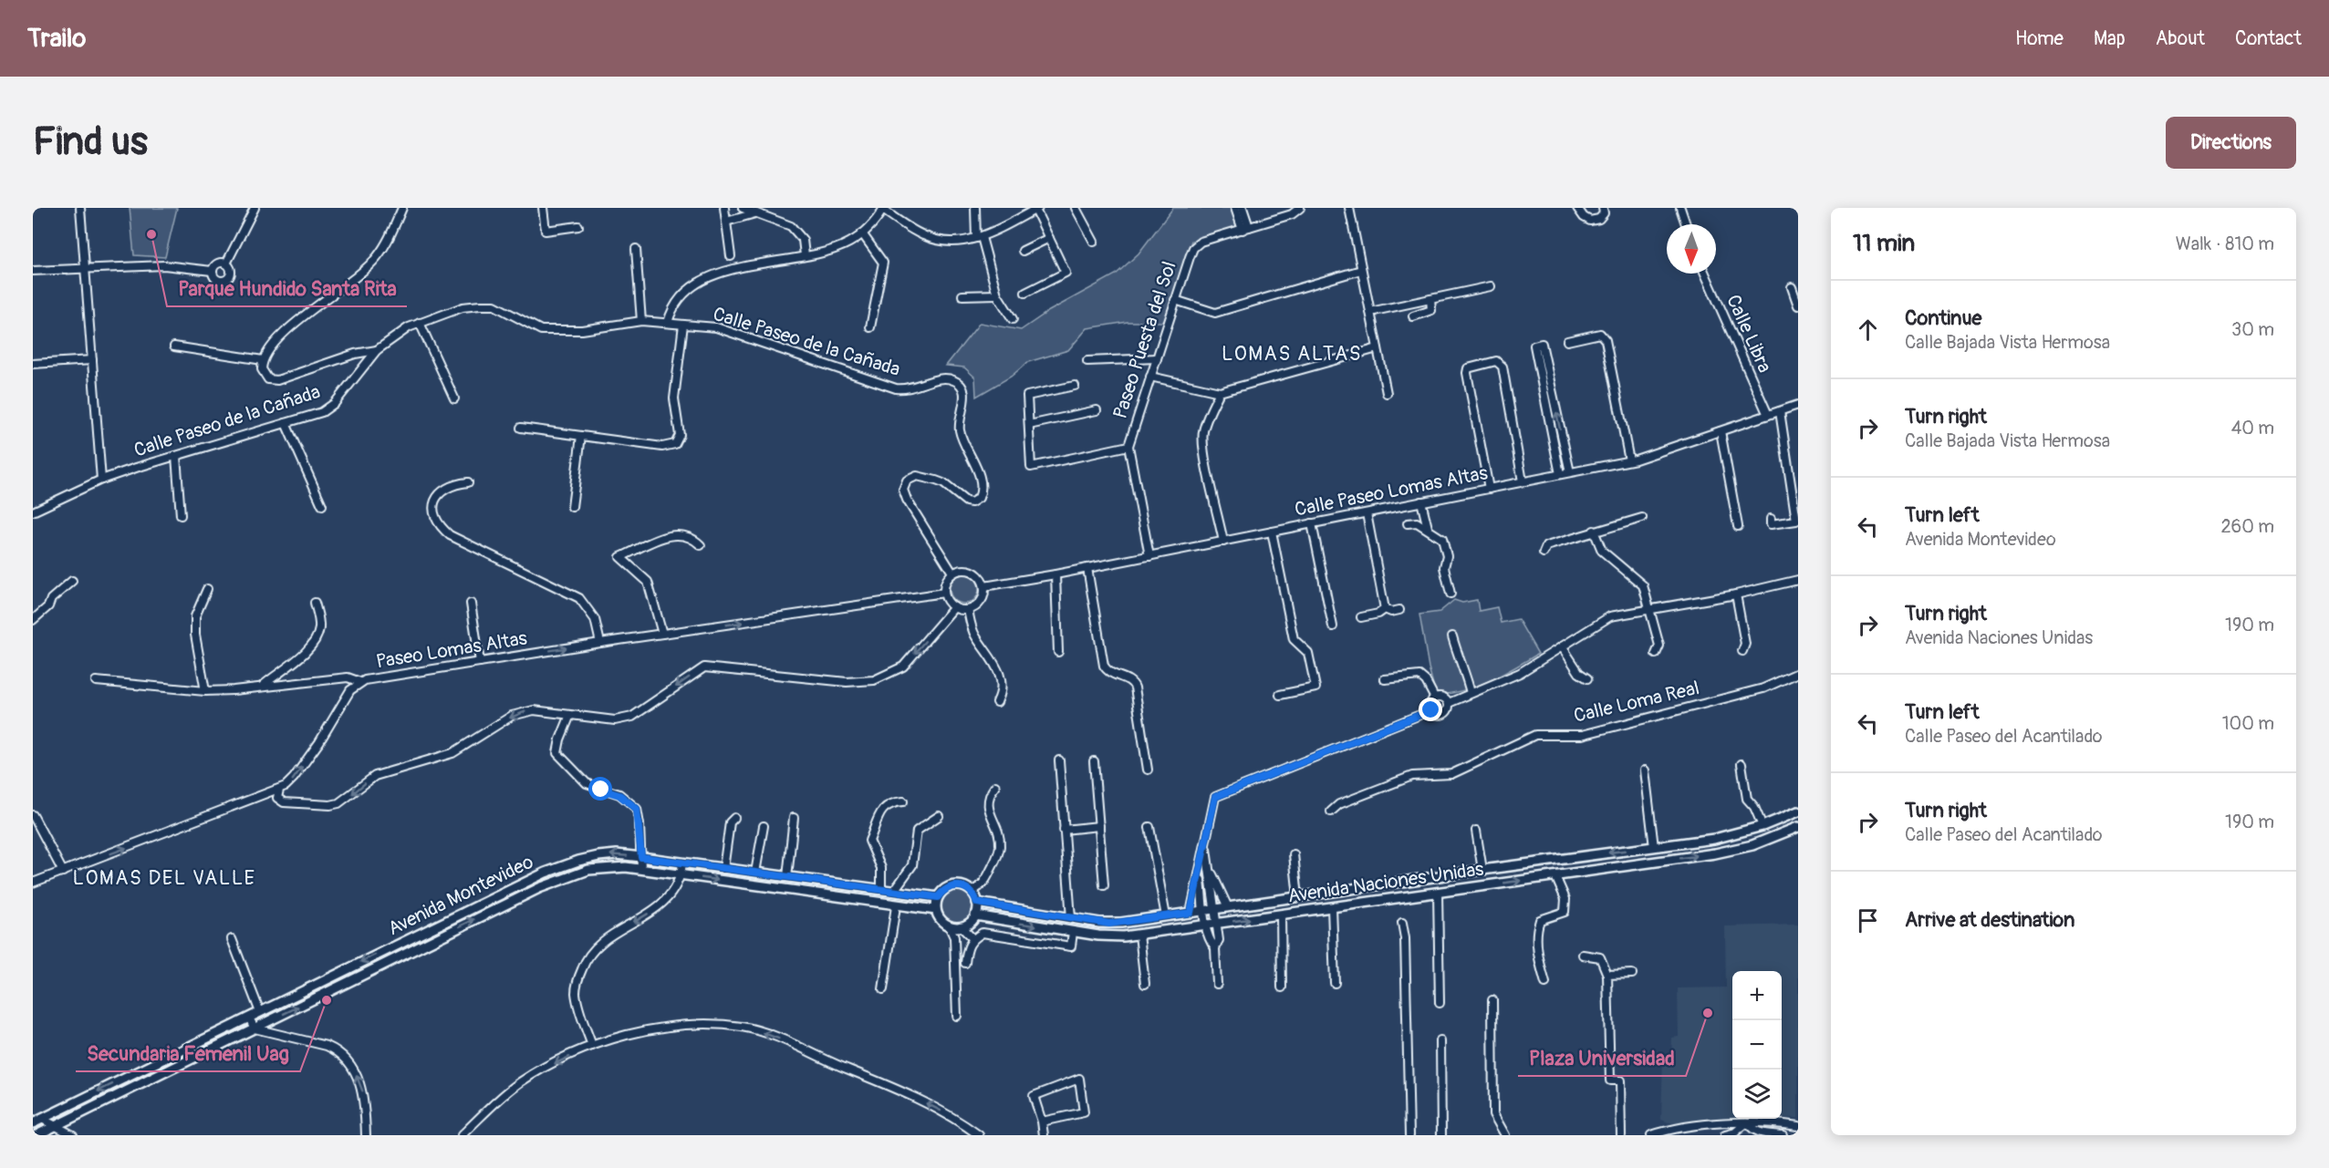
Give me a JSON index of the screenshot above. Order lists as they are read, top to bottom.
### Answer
{
  "streets": {
    "street": [
      "Calle Libra",
      "Paseo Puesta del Sol",
      "Calle Paseo de la Cañada",
      "Calle Paseo Lomas Altas",
      "Paseo Lomas Altas",
      "Calle Loma Real",
      "Avenida Naciones Unidas",
      "Avenida Montevideo"
    ]
  },
  "crossings": [
    ["Calle Libra", "Calle Paseo Lomas Altas"],
    ["Paseo Puesta del Sol", "Calle Paseo Lomas Altas"],
    ["Calle Paseo de la Cañada", "Calle Paseo Lomas Altas"],
    ["Calle Paseo de la Cañada", "Paseo Lomas Altas"],
    ["Calle Paseo Lomas Altas", "Paseo Lomas Altas"],
    ["Avenida Naciones Unidas", "Avenida Montevideo"]
  ],
  "districts": ["LOMAS ALTAS", "LOMAS DEL VALLE"],
  "places": ["Parque Hundido Santa Rita", "Secundaria Femenil Uag", "Plaza Universidad"],
  "north": "bottom",
  "page": {
    "header": "Trailo",
    "nav": [
      "Home",
      "Map",
      "About",
      "Contact"
    ],
    "buttons": "Directions",
    "title": "Find us",
    "heading": ["11 min", "Walk · 810 m"],
    "list": [
      ["Continue", "Calle Bajada Vista Hermosa", "30 m"],
      ["Turn right", "Calle Bajada Vista Hermosa", "40 m"],
      ["Turn left", "Avenida Montevideo", "260 m"],
      ["Turn right", "Avenida Naciones Unidas", "190 m"],
      ["Turn left", "Calle Paseo del Acantilado", "100 m"],
      ["Turn right", "Calle Paseo del Acantilado", "190 m"],
      "Arrive at destination"
    ],
    "map_buttons": ["+", "−"]
  }
}
